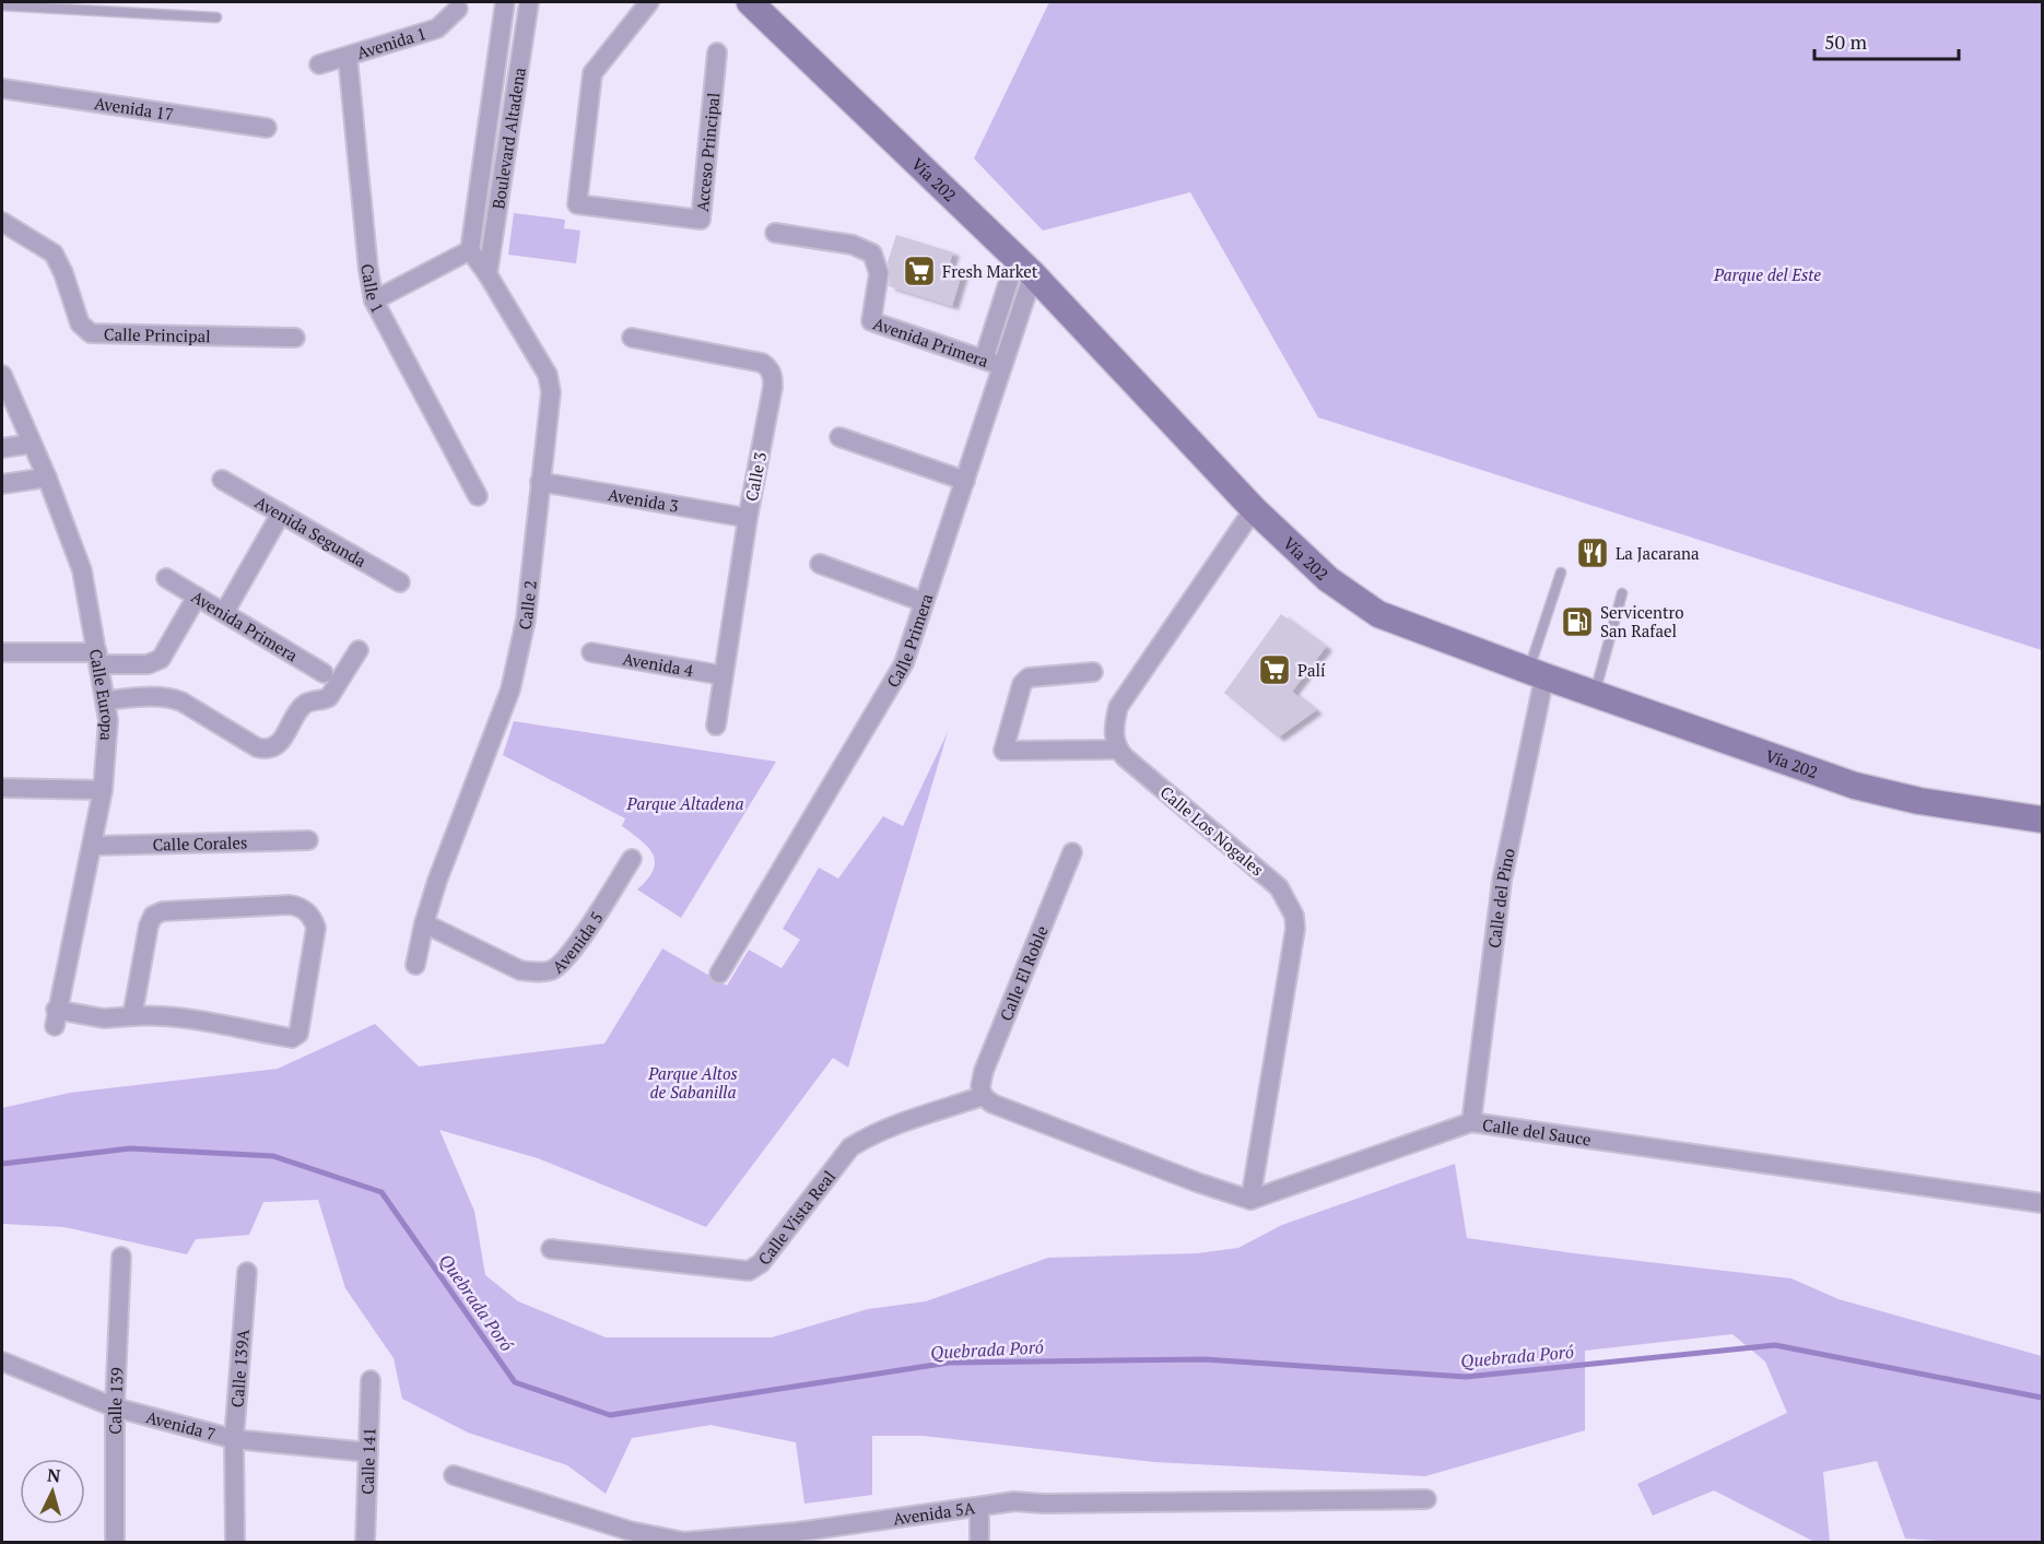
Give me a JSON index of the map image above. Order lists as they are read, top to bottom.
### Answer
{
  "streets": {
    "main road": ["Vía 202"],
    "street": [
      "Avenida 1",
      "Avenida 17",
      "Boulevard Altadena",
      "Acceso Principal",
      "Calle 1",
      "Calle Principal",
      "Avenida Primera",
      "Calle 3",
      "Avenida 3",
      "Avenida Segunda",
      "Calle 2",
      "Calle Primera",
      "Avenida 4",
      "Calle Europa",
      "Calle Los Nogales",
      "Calle Corales",
      "Calle del Pino",
      "Avenida 5",
      "Calle El Roble",
      "Calle del Sauce",
      "Calle Vista Real",
      "Calle 139A",
      "Calle 139",
      "Avenida 7",
      "Calle 141",
      "Avenida 5A"
    ]
  },
  "crossings": [
    ["Avenida 1", "Calle 1"],
    ["Boulevard Altadena", "Calle 2"],
    ["Vía 202", "Calle Primera"],
    ["Vía 202", "Calle del Pino"],
    ["Avenida Primera", "Calle Primera"],
    ["Calle 3", "Avenida 3"],
    ["Calle 3", "Avenida 4"],
    ["Avenida 3", "Calle 2"],
    ["Calle 2", "Avenida 5"],
    ["Calle Europa", "Calle Corales"],
    ["Calle Los Nogales", "Calle del Sauce"],
    ["Calle del Pino", "Calle del Sauce"],
    ["Calle El Roble", "Calle Vista Real"],
    ["Calle 139A", "Avenida 7"],
    ["Calle 139", "Avenida 7"],
    ["Avenida 7", "Calle 141"]
  ],
  "water": ["Quebrada Poró"],
  "parks": ["Parque del Este", "Parque Altadena", "Parque Altos de Sabanilla"],
  "places": {
    "supermarket": ["Fresh Market", "Palí"],
    "restaurant": ["La Jacarana"],
    "fuel station": ["Servicentro San Rafael"]
  },
  "scale_bar": "50 m",
  "north": "top"
}
